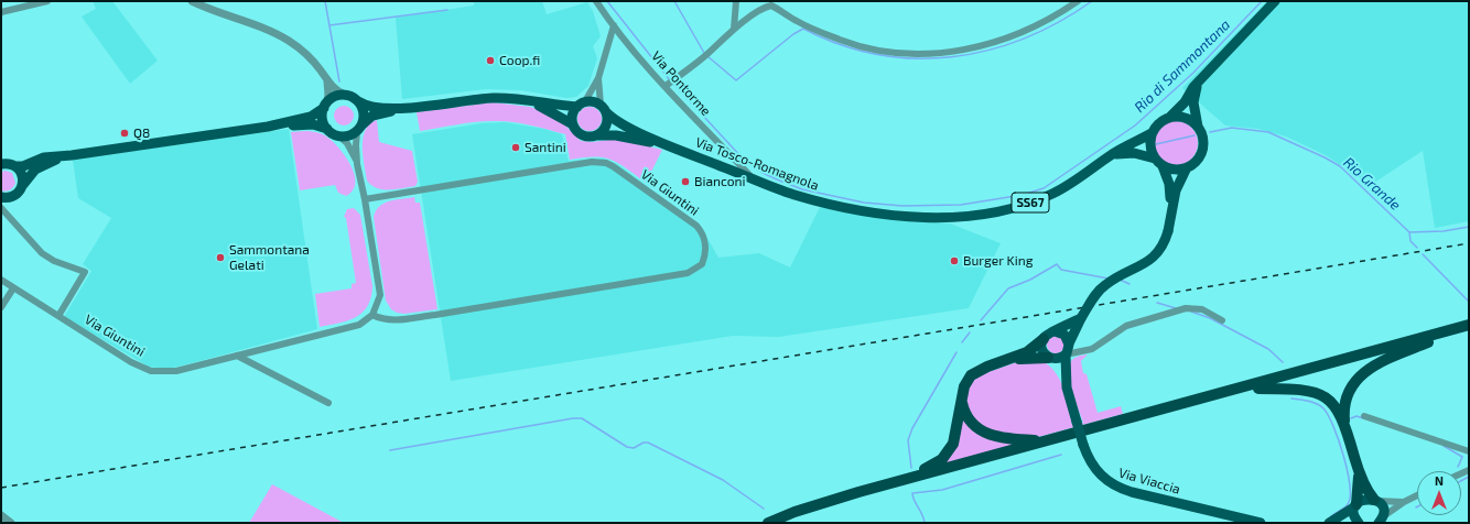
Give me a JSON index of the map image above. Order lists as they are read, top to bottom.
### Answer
{
  "streets": {
    "main road": ["Via Tosco-Romagnola", "SS67", "Via Viaccia"],
    "street": ["Via Pontorme", "Via Giuntini"]
  },
  "crossings": [
    ["Via Pontorme", "Via Tosco-Romagnola"],
    ["Via Tosco-Romagnola", "SS67"]
  ],
  "water": ["Rio di Sammontana", "Rio Grande"],
  "places": [
    "Coop.fi",
    "Q8",
    "Santini",
    "Bianconi",
    "Sammontana Gelati",
    "Burger King"
  ],
  "north": "top"
}
